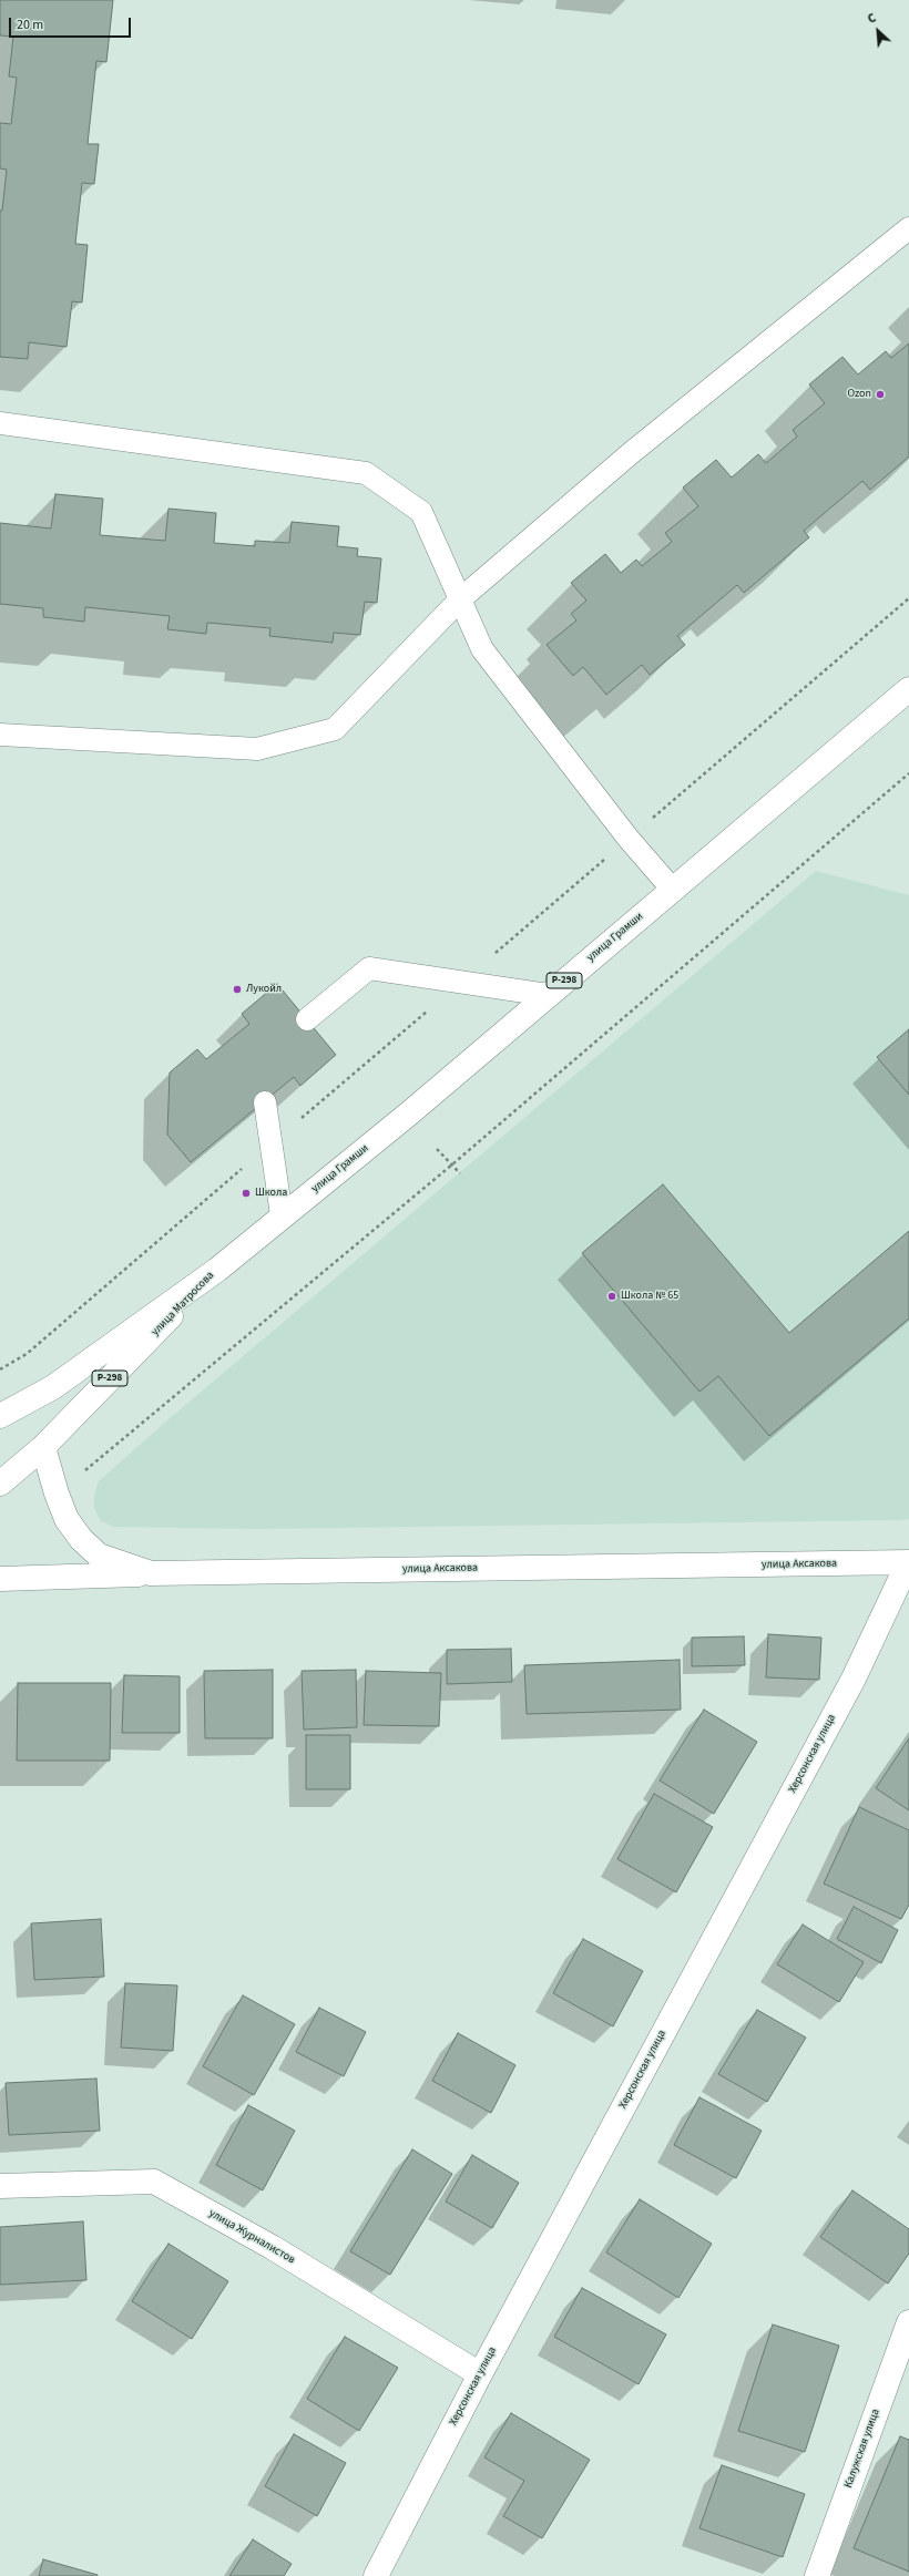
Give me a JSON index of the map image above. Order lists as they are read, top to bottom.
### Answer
{
  "streets": {
    "main road": [
      "улица Грамши",
      "Р-298",
      "улица Матросова",
      "улица Аксакова",
      "Херсонская улица",
      "улица Журналистов",
      "Калужская улица"
    ]
  },
  "crossings": [
    ["улица Грамши", "улица Матросова"],
    ["улица Матросова", "улица Аксакова"],
    ["улица Аксакова", "Херсонская улица"],
    ["Херсонская улица", "улица Журналистов"]
  ],
  "places": [
    "Ozon",
    "Лукойл",
    "Школа",
    "Школа № 65"
  ],
  "scale_bar": "20 m",
  "north": "top left"
}
